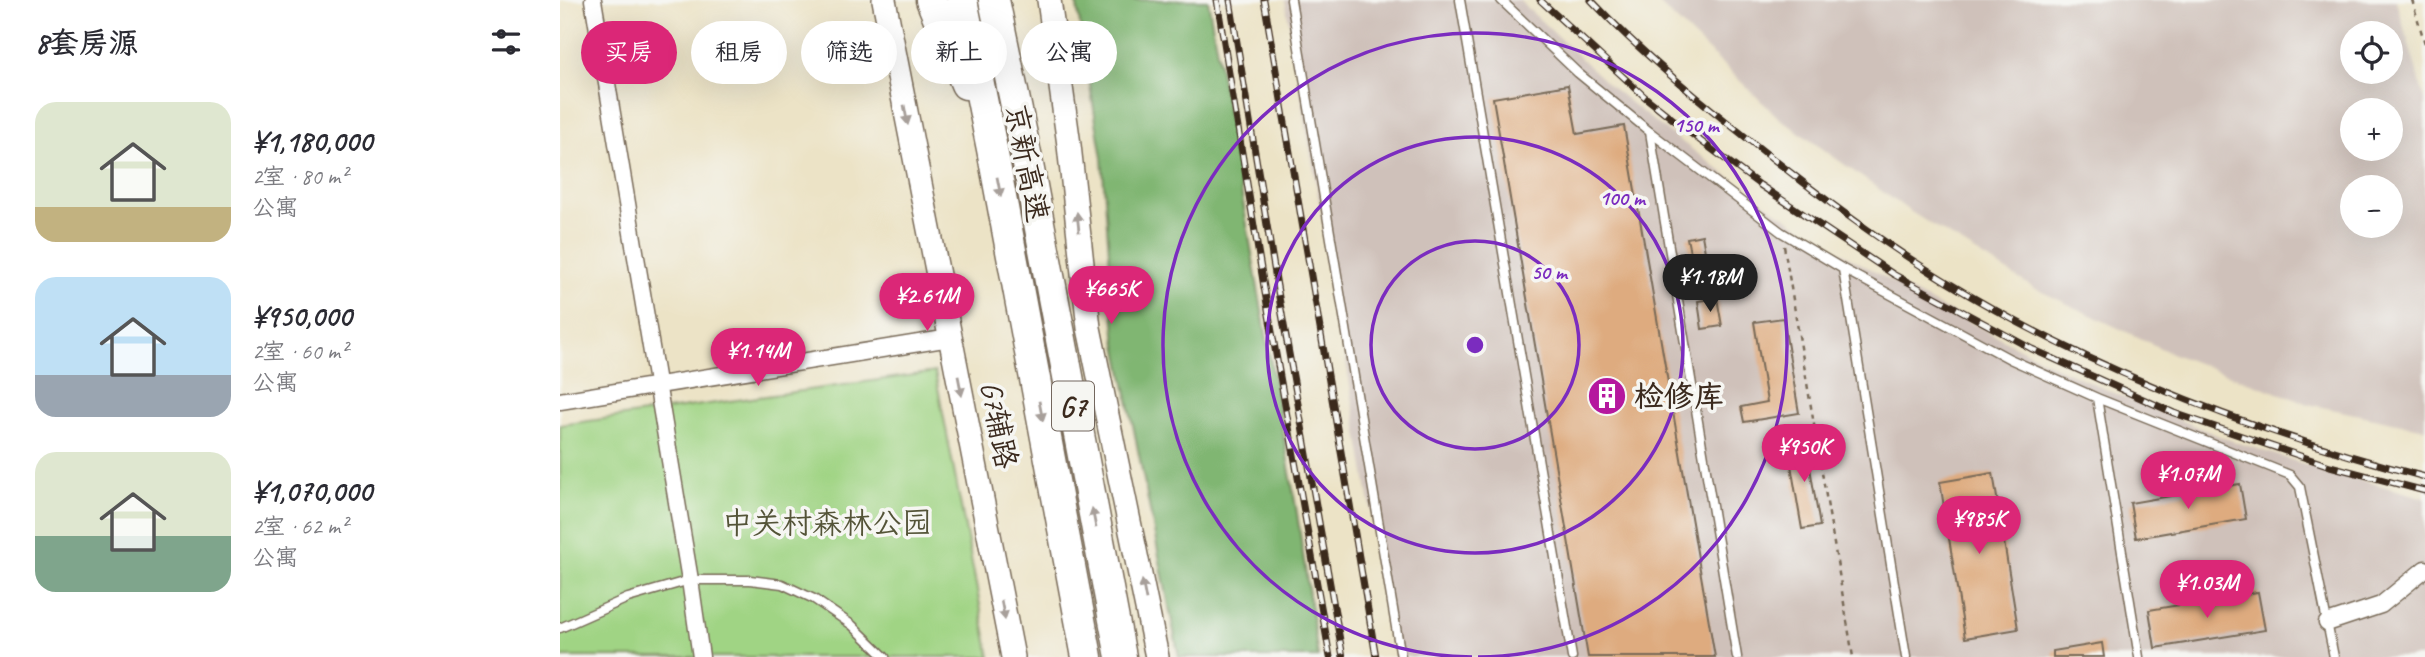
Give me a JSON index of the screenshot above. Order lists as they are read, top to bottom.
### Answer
{
  "streets": {
    "highway": ["京新高速", "G7"],
    "street": ["G7辅路"]
  },
  "parks": ["中关村森林公园"],
  "places": {
    "building": ["检修库"]
  },
  "page": {
    "heading": "8套房源",
    "map_buttons": ["+", "−"],
    "chip": [
      "买房",
      "租房",
      "筛选",
      "新上",
      "公寓"
    ],
    "list": [
      {
        "name": "¥1,180,000",
        "note": "2室 · 80 m² · 公寓"
      },
      {
        "name": "¥950,000",
        "note": "2室 · 60 m² · 公寓"
      },
      {
        "name": "¥1,070,000",
        "note": "2室 · 62 m² · 公寓"
      }
    ],
    "price": [
      "¥1.18M",
      "¥665K",
      "¥2.61M",
      "¥1.14M",
      "¥950K",
      "¥1.07M",
      "¥985K",
      "¥1.03M"
    ]
  },
  "rings": ["150 m", "100 m", "50 m"]
}
